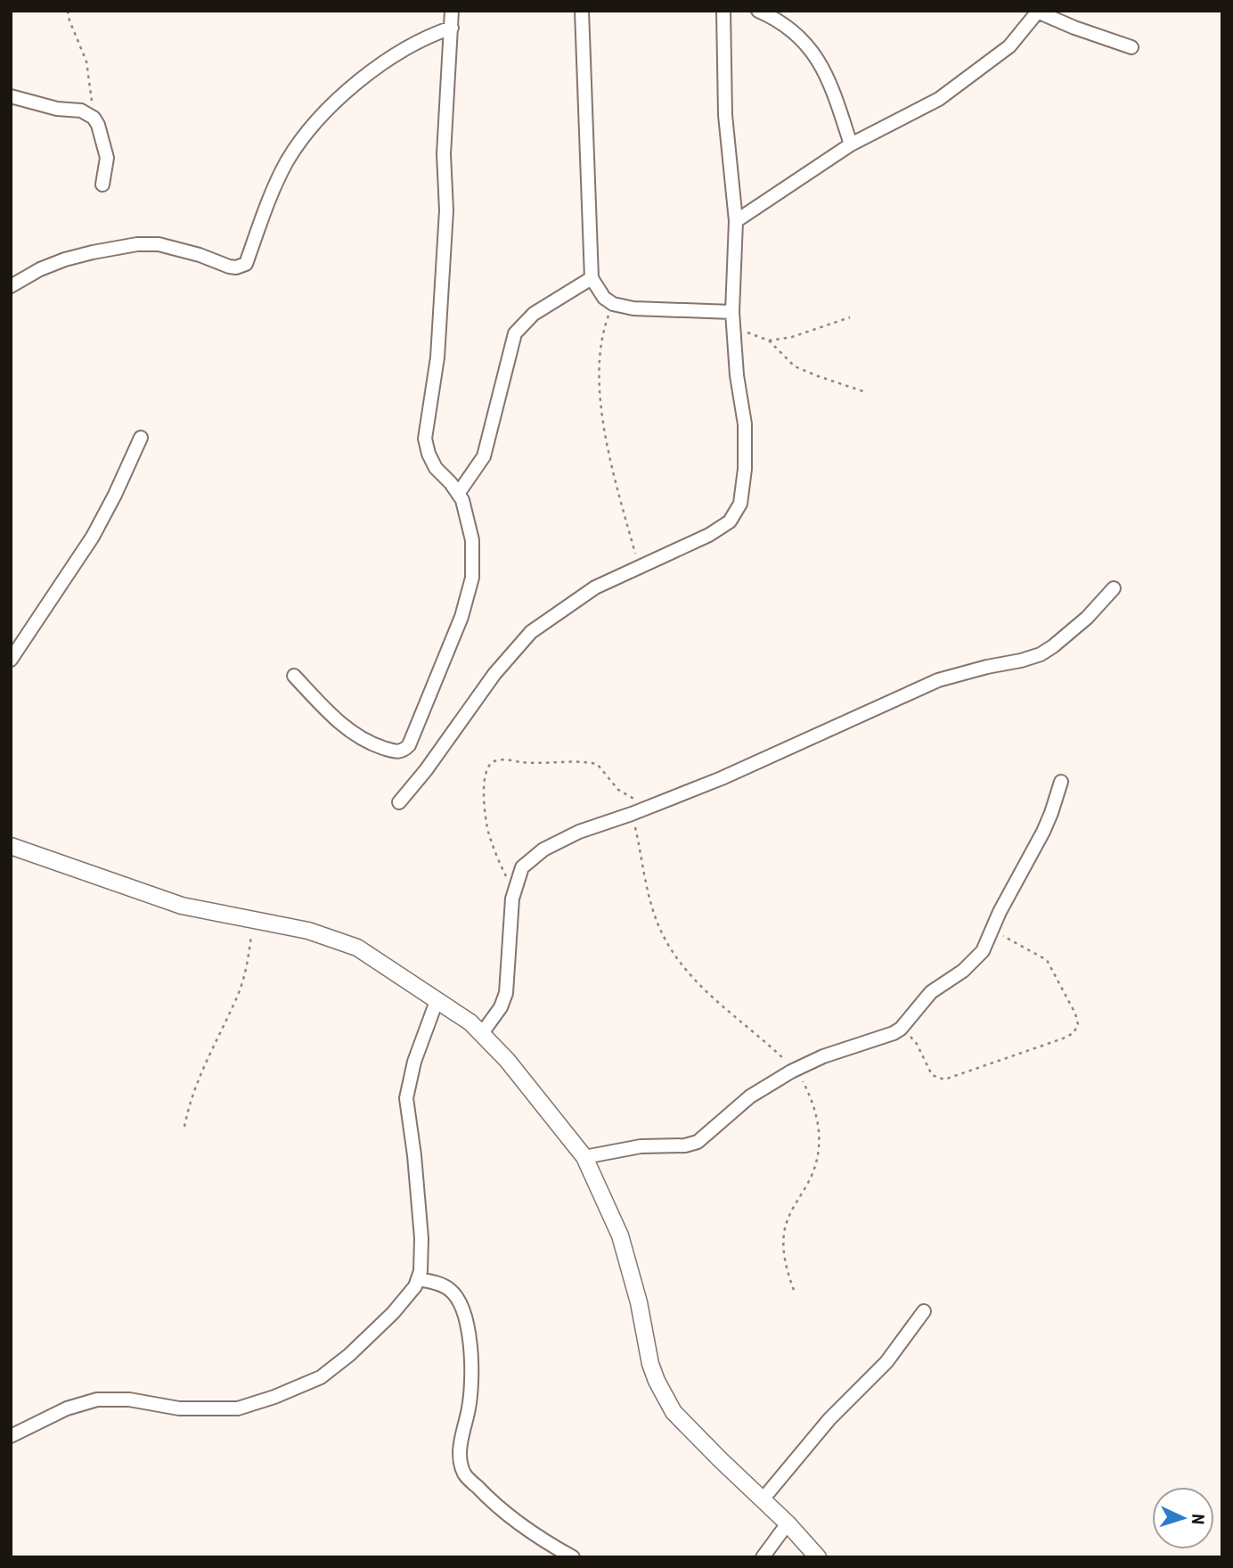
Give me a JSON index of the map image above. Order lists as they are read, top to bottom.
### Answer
{
  "north": "right"
}
